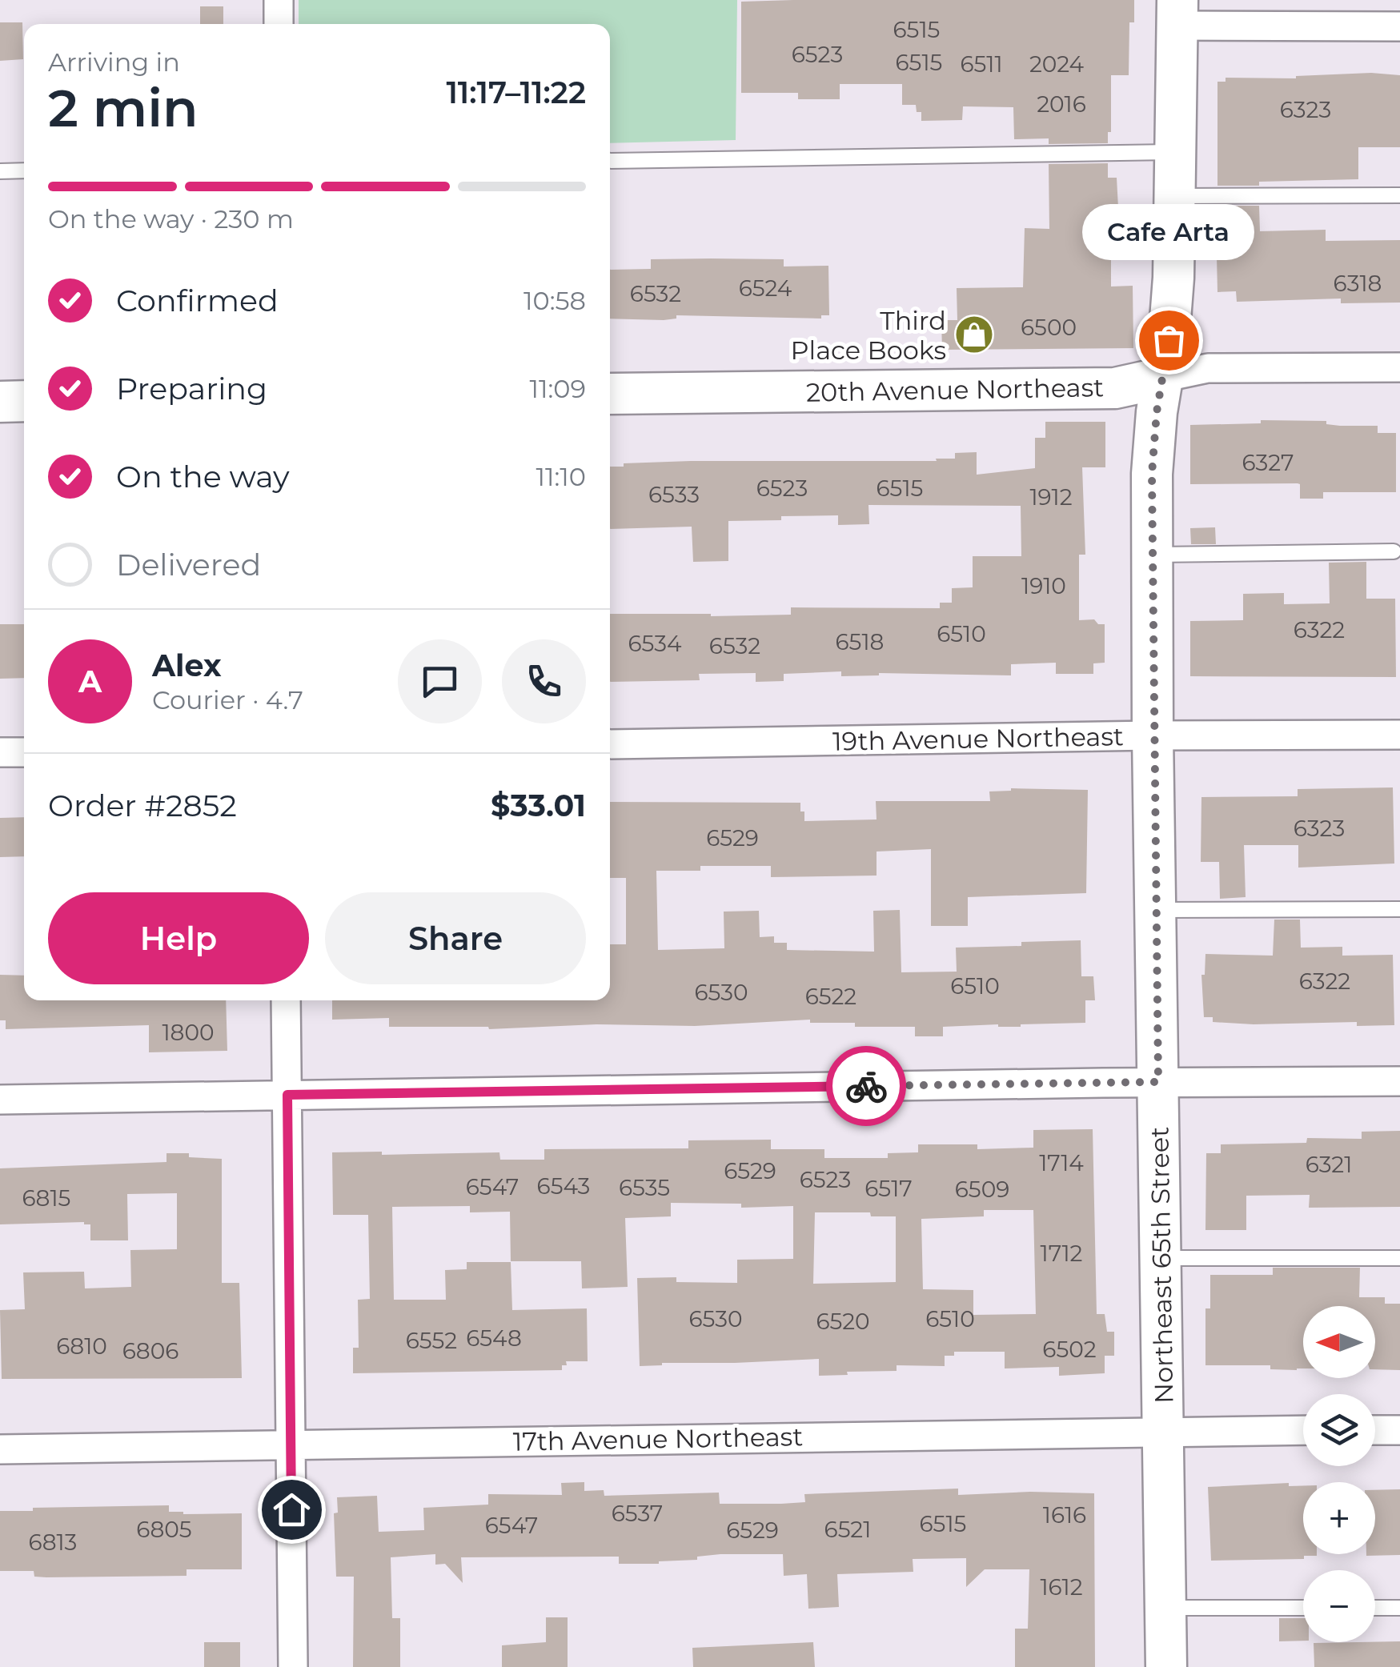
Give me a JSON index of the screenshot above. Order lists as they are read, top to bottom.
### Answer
{
  "streets": {
    "main road": ["20th Avenue Northeast", "Northeast 65th Street"],
    "street": ["19th Avenue Northeast", "17th Avenue Northeast"]
  },
  "crossings": [
    ["20th Avenue Northeast", "Northeast 65th Street"],
    ["19th Avenue Northeast", "Northeast 65th Street"],
    ["Northeast 65th Street", "17th Avenue Northeast"]
  ],
  "places": {
    "shop": ["Third Place Books"],
    "other": ["Cafe Arta"]
  },
  "house_numbers": [
    "6515",
    "6523",
    "6515",
    "6511",
    "2024",
    "2016",
    "6323",
    "6318",
    "6524",
    "6532",
    "6500",
    "6327",
    "6523",
    "6515",
    "6533",
    "1912",
    "1910",
    "6322",
    "6510",
    "6518",
    "6534",
    "6532",
    "6323",
    "6529",
    "6322",
    "6510",
    "6530",
    "6522",
    "1800",
    "1714",
    "6321",
    "6529",
    "6523",
    "6543",
    "6547",
    "6535",
    "6517",
    "6509",
    "6815",
    "1712",
    "6530",
    "6510",
    "6520",
    "6548",
    "6552",
    "6810",
    "6502",
    "6806",
    "6537",
    "1616",
    "6515",
    "6547",
    "6805",
    "6521",
    "6529",
    "6813",
    "1612"
  ],
  "north": "left",
  "page": {
    "heading": ["2 min", "Arriving in", "11:17–11:22"],
    "panel": [
      "Alex",
      "Courier · 4.7",
      "Order #2852",
      "$33.01"
    ],
    "bar": "On the way · 230 m",
    "bubble": "Cafe Arta",
    "list": [
      ["Confirmed", "10:58"],
      ["Preparing", "11:09"],
      ["On the way", "11:10"],
      "Delivered"
    ],
    "round": "A",
    "buttons": ["Help", "Share"],
    "map_buttons": ["+", "−"]
  }
}
